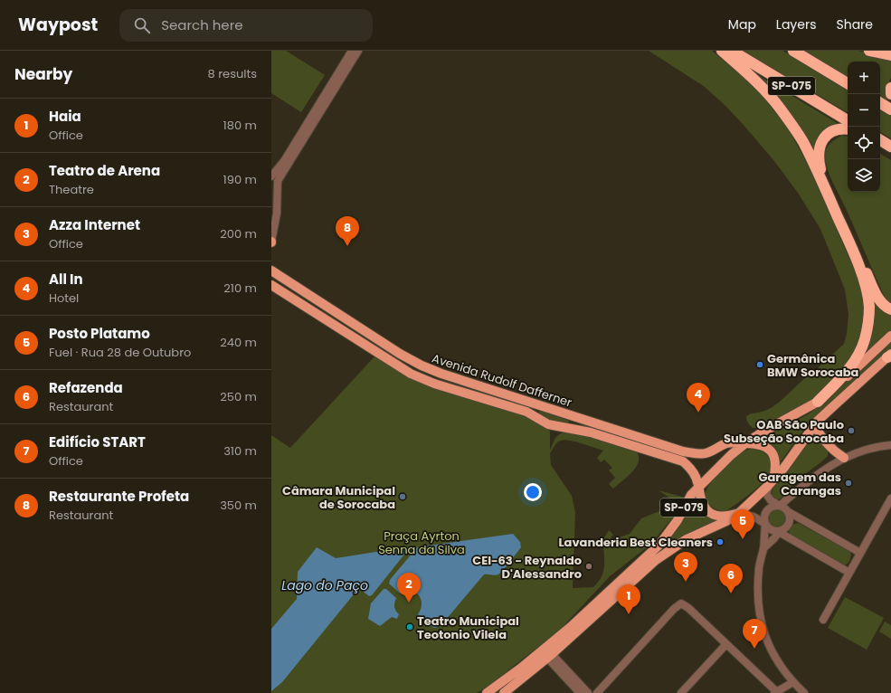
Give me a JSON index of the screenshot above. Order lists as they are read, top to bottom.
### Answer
{
  "streets": {
    "highway": ["SP-075"],
    "main road": ["Avenida Rudolf Dafferner", "SP-079"]
  },
  "crossings": [
    ["Avenida Rudolf Dafferner", "SP-079"]
  ],
  "water": ["Lago do Paço"],
  "parks": ["Praça Ayrton Senna da Silva"],
  "places": [
    "Germânica BMW Sorocaba",
    "OAB São Paulo Subseção Sorocaba",
    "Garagem das Carangas",
    "Câmara Municipal de Sorocaba",
    "Lavanderia Best Cleaners",
    "CEI-63 - Reynaldo D'Alessandro",
    "Teatro Municipal Teotonio Vilela"
  ],
  "page": {
    "header": "Waypost",
    "search": "Search here",
    "nav": ["Map", "Layers", "Share"],
    "heading": ["Nearby", "8 results"],
    "map_buttons": ["+", "−"],
    "list": [
      {
        "mark": "1",
        "name": "Haia",
        "note": "Office",
        "value": "180 m"
      },
      {
        "mark": "2",
        "name": "Teatro de Arena",
        "note": "Theatre",
        "value": "190 m"
      },
      {
        "mark": "3",
        "name": "Azza Internet",
        "note": "Office",
        "value": "200 m"
      },
      {
        "mark": "4",
        "name": "All In",
        "note": "Hotel",
        "value": "210 m"
      },
      {
        "mark": "5",
        "name": "Posto Platamo",
        "note": "Fuel · Rua 28 de Outubro",
        "value": "240 m"
      },
      {
        "mark": "6",
        "name": "Refazenda",
        "note": "Restaurant",
        "value": "250 m"
      },
      {
        "mark": "7",
        "name": "Edifício START",
        "note": "Office",
        "value": "310 m"
      },
      {
        "mark": "8",
        "name": "Restaurante Profeta",
        "note": "Restaurant",
        "value": "350 m"
      }
    ],
    "pins": [
      "8",
      "4",
      "5",
      "3",
      "6",
      "2",
      "1",
      "7"
    ]
  }
}
